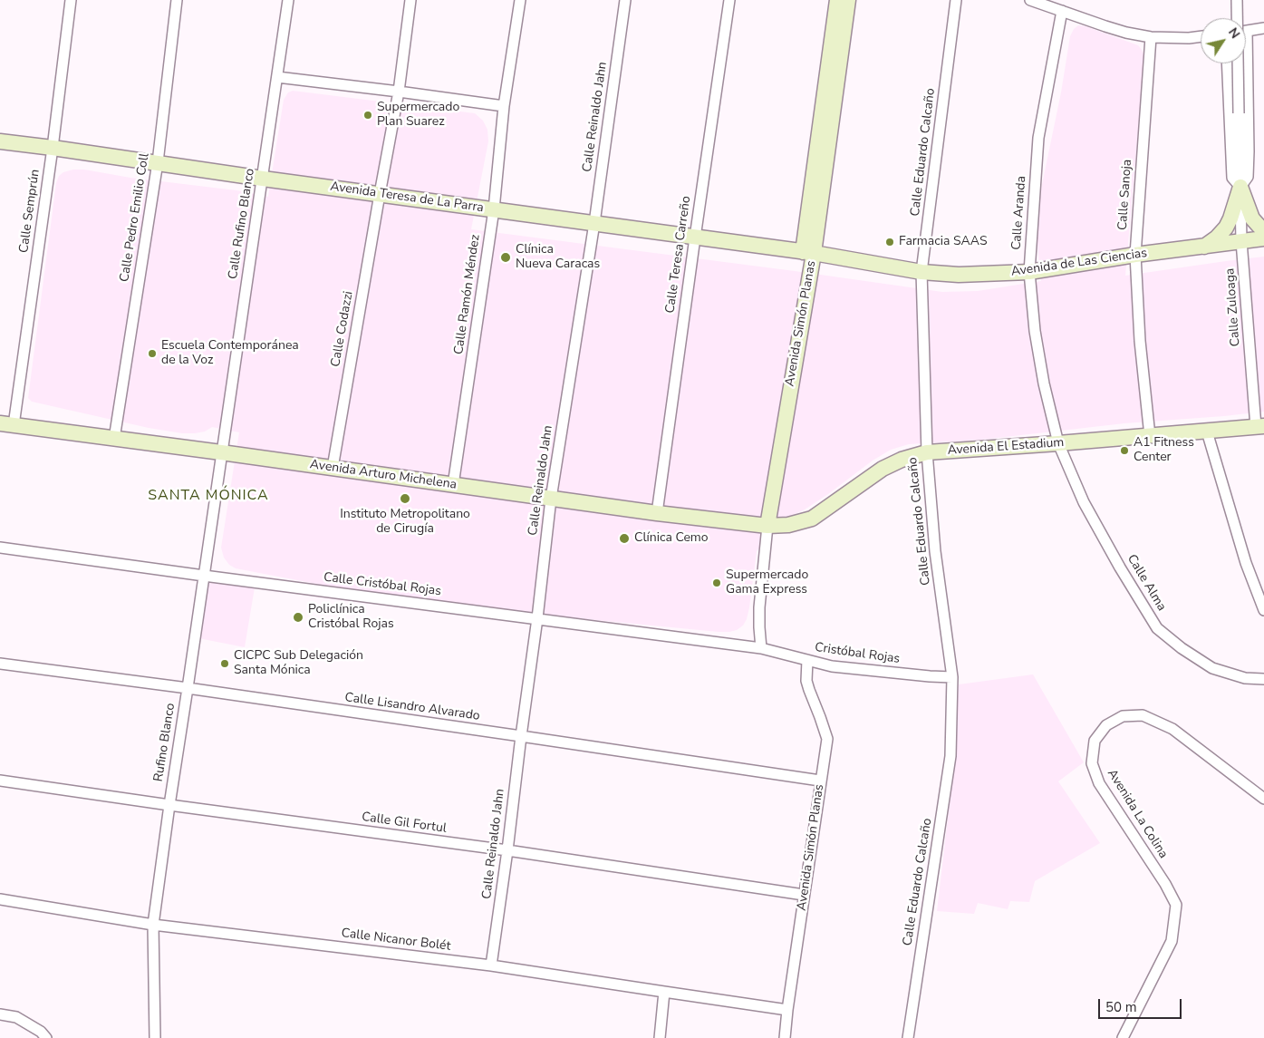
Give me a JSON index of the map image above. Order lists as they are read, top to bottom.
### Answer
{
  "streets": {
    "street": [
      "Calle Reinaldo Jahn",
      "Calle Eduardo Calcaño",
      "Calle Sanoja",
      "Avenida Teresa de La Parra",
      "Calle Semprún",
      "Calle Aranda",
      "Calle Pedro Emilio Coll",
      "Calle Rufino Blanco",
      "Calle Teresa Carreño",
      "Avenida de Las Ciencias",
      "Calle Ramón Méndez",
      "Calle Zuloaga",
      "Avenida Simón Planas",
      "Calle Codazzi",
      "Avenida El Estadium",
      "Avenida Arturo Michelena",
      "Calle Alma",
      "Calle Cristóbal Rojas",
      "Cristóbal Rojas",
      "Calle Lisandro Alvarado",
      "Rufino Blanco",
      "Avenida La Colina",
      "Calle Gil Fortul",
      "Calle Nicanor Bolét"
    ]
  },
  "crossings": [
    ["Calle Reinaldo Jahn", "Avenida Teresa de La Parra"],
    ["Calle Reinaldo Jahn", "Avenida Arturo Michelena"],
    ["Calle Reinaldo Jahn", "Calle Cristóbal Rojas"],
    ["Calle Reinaldo Jahn", "Calle Lisandro Alvarado"],
    ["Calle Reinaldo Jahn", "Calle Gil Fortul"],
    ["Calle Reinaldo Jahn", "Calle Nicanor Bolét"],
    ["Calle Eduardo Calcaño", "Avenida de Las Ciencias"],
    ["Calle Eduardo Calcaño", "Avenida El Estadium"],
    ["Calle Eduardo Calcaño", "Cristóbal Rojas"],
    ["Calle Sanoja", "Avenida de Las Ciencias"],
    ["Calle Sanoja", "Avenida El Estadium"],
    ["Avenida Teresa de La Parra", "Calle Semprún"],
    ["Avenida Teresa de La Parra", "Calle Pedro Emilio Coll"],
    ["Avenida Teresa de La Parra", "Calle Rufino Blanco"],
    ["Avenida Teresa de La Parra", "Calle Teresa Carreño"],
    ["Avenida Teresa de La Parra", "Avenida de Las Ciencias"],
    ["Avenida Teresa de La Parra", "Calle Ramón Méndez"],
    ["Avenida Teresa de La Parra", "Avenida Simón Planas"],
    ["Avenida Teresa de La Parra", "Calle Codazzi"],
    ["Calle Semprún", "Avenida Arturo Michelena"],
    ["Calle Aranda", "Avenida de Las Ciencias"],
    ["Calle Aranda", "Avenida El Estadium"],
    ["Calle Aranda", "Calle Alma"],
    ["Calle Pedro Emilio Coll", "Avenida Arturo Michelena"],
    ["Calle Rufino Blanco", "Avenida Arturo Michelena"],
    ["Calle Rufino Blanco", "Rufino Blanco"],
    ["Calle Teresa Carreño", "Avenida Arturo Michelena"],
    ["Avenida de Las Ciencias", "Calle Zuloaga"],
    ["Avenida de Las Ciencias", "Avenida Simón Planas"],
    ["Calle Ramón Méndez", "Avenida Arturo Michelena"],
    ["Calle Zuloaga", "Avenida El Estadium"],
    ["Avenida Simón Planas", "Avenida El Estadium"],
    ["Avenida Simón Planas", "Avenida Arturo Michelena"],
    ["Avenida Simón Planas", "Calle Cristóbal Rojas"],
    ["Avenida Simón Planas", "Cristóbal Rojas"],
    ["Avenida Simón Planas", "Calle Lisandro Alvarado"],
    ["Avenida Simón Planas", "Calle Gil Fortul"],
    ["Avenida Simón Planas", "Calle Nicanor Bolét"],
    ["Calle Codazzi", "Avenida Arturo Michelena"],
    ["Avenida El Estadium", "Avenida Arturo Michelena"],
    ["Avenida El Estadium", "Calle Alma"],
    ["Avenida Arturo Michelena", "Rufino Blanco"],
    ["Calle Cristóbal Rojas", "Cristóbal Rojas"],
    ["Calle Cristóbal Rojas", "Rufino Blanco"],
    ["Calle Lisandro Alvarado", "Rufino Blanco"],
    ["Rufino Blanco", "Calle Gil Fortul"],
    ["Rufino Blanco", "Calle Nicanor Bolét"]
  ],
  "districts": ["SANTA MÓNICA"],
  "places": [
    "Supermercado Plan Suarez",
    "Farmacia SAAS",
    "Clínica Nueva Caracas",
    "Escuela Contemporánea de la Voz",
    "A1 Fitness Center",
    "Instituto Metropolitano de Cirugía",
    "Clínica Cemo",
    "Supermercado Gama Express",
    "Policlínica Cristóbal Rojas",
    "CICPC Sub Delegación Santa Mónica"
  ],
  "scale_bar": "50 m",
  "north": "top right"
}
